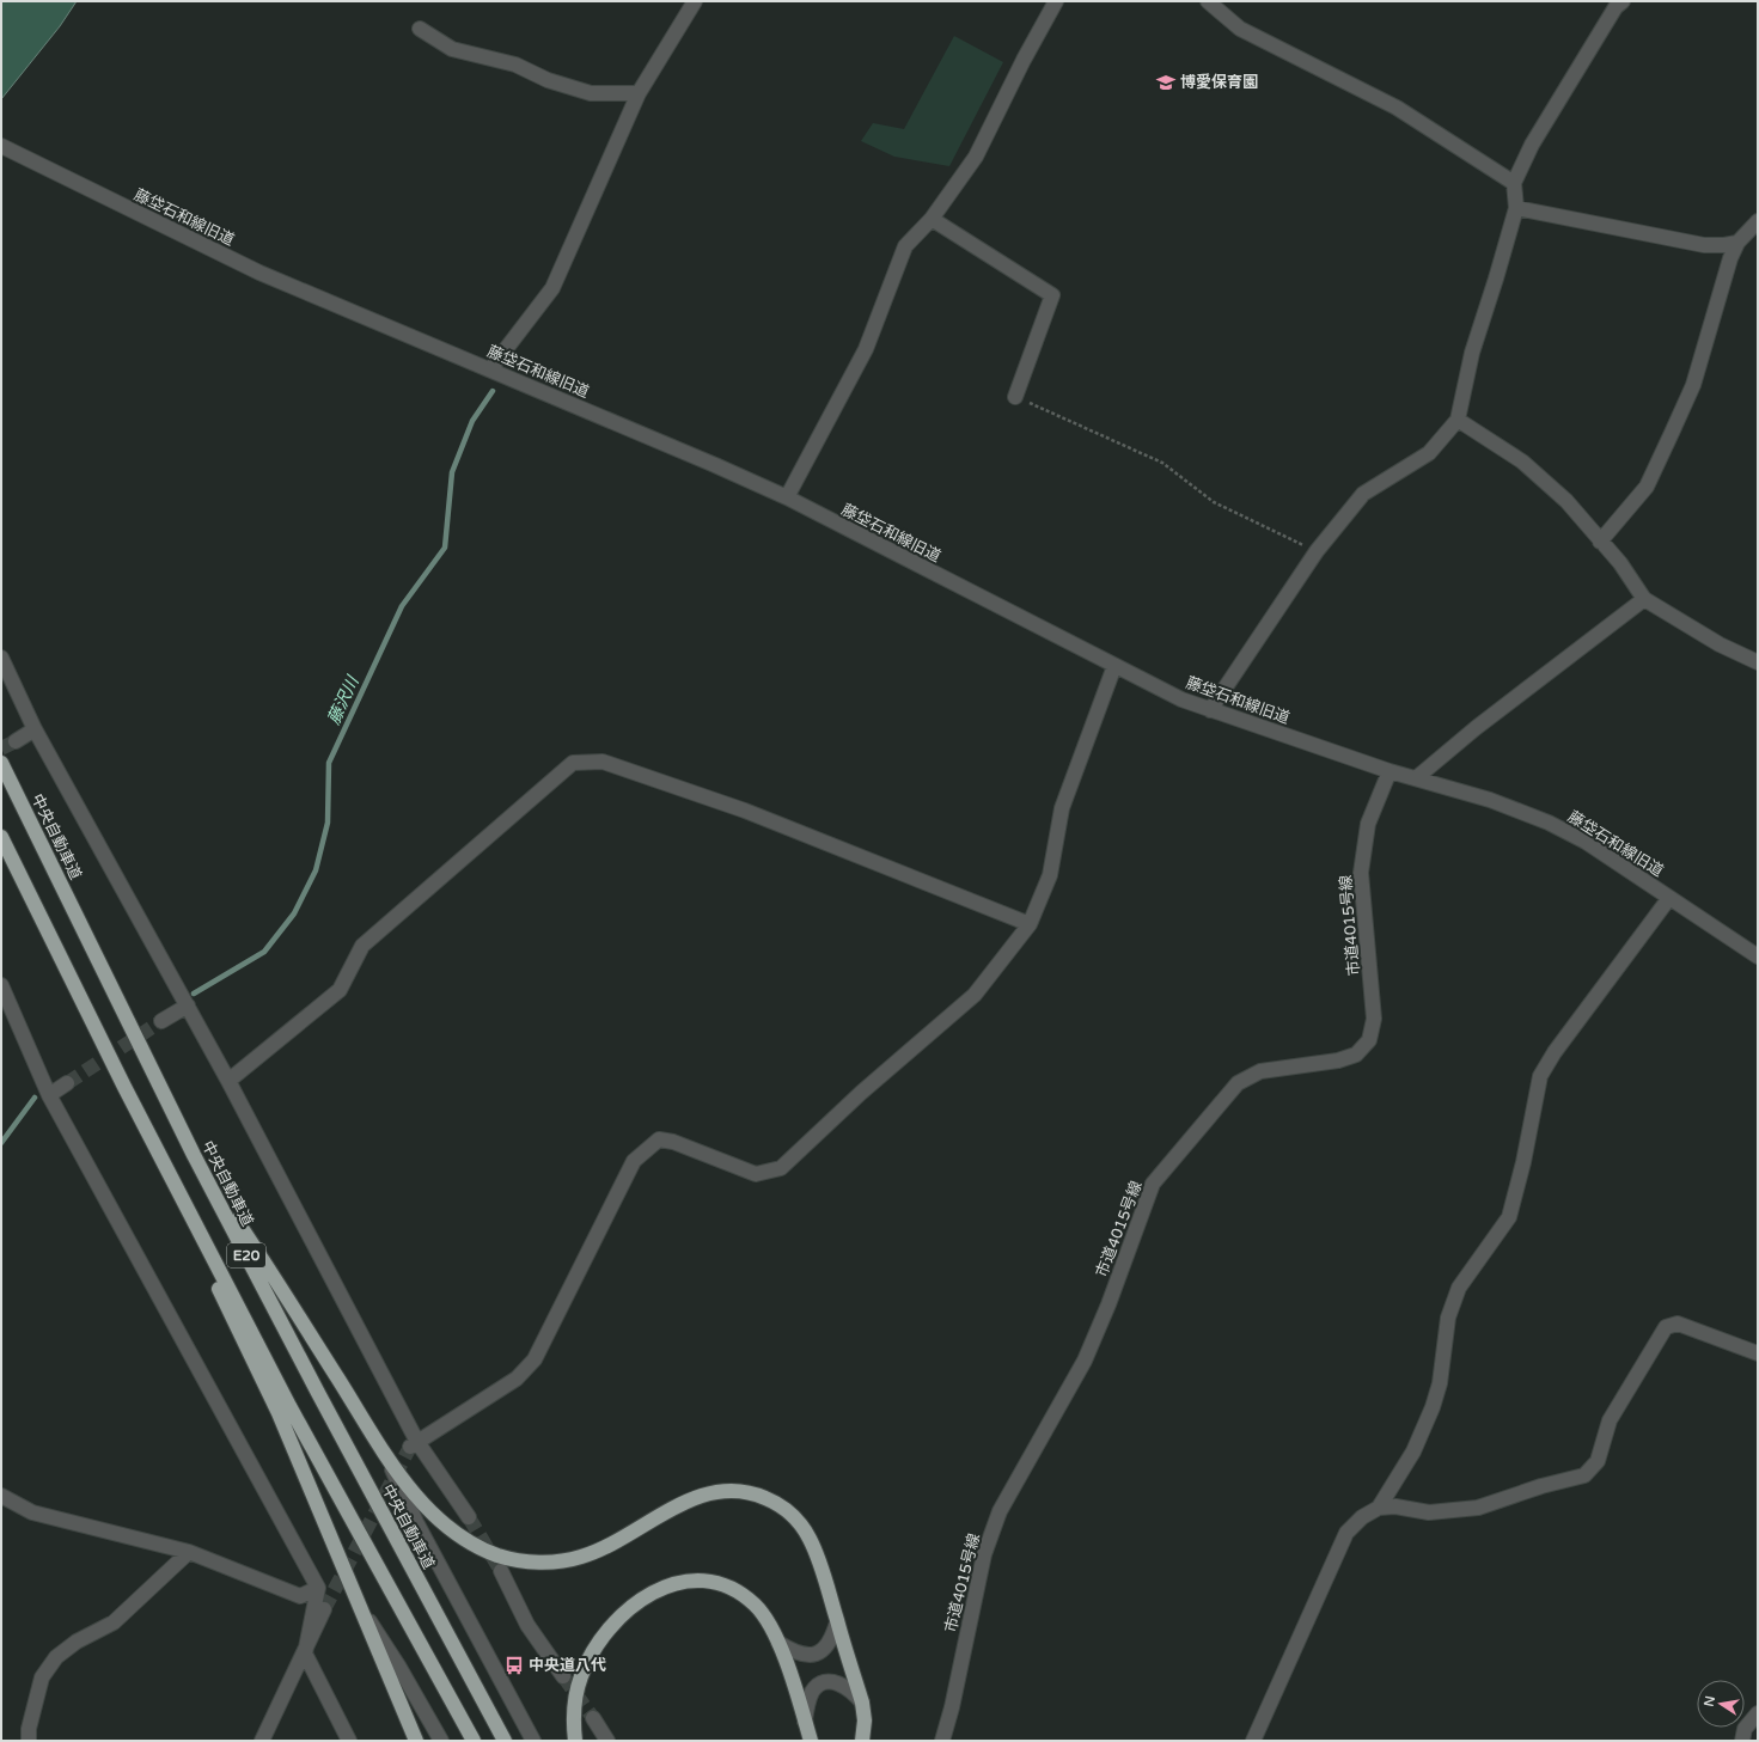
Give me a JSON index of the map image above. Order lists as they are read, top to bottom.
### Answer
{
  "streets": {
    "highway": ["中央自動車道", "E20"],
    "street": ["藤垈石和線旧道", "市道4015号線"]
  },
  "crossings": [
    ["藤垈石和線旧道", "市道4015号線"]
  ],
  "water": ["藤沢川"],
  "places": {
    "school or university": ["博愛保育園"],
    "bus stop": ["中央道八代"]
  },
  "north": "left"
}
